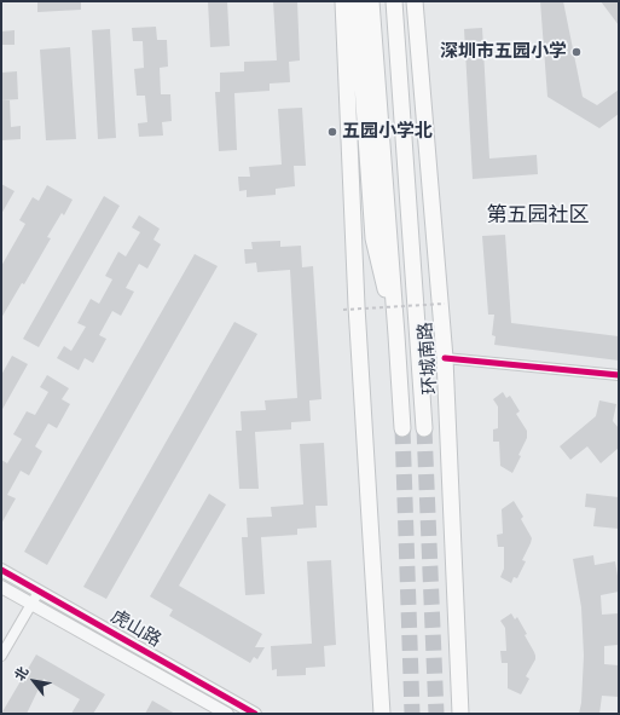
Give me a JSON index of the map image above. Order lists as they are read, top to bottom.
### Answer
{
  "streets": {
    "main road": ["环城南路"],
    "street": ["虎山路"]
  },
  "districts": ["第五园社区"],
  "places": ["深圳市五园小学", "五园小学北"],
  "north": "top left"
}
